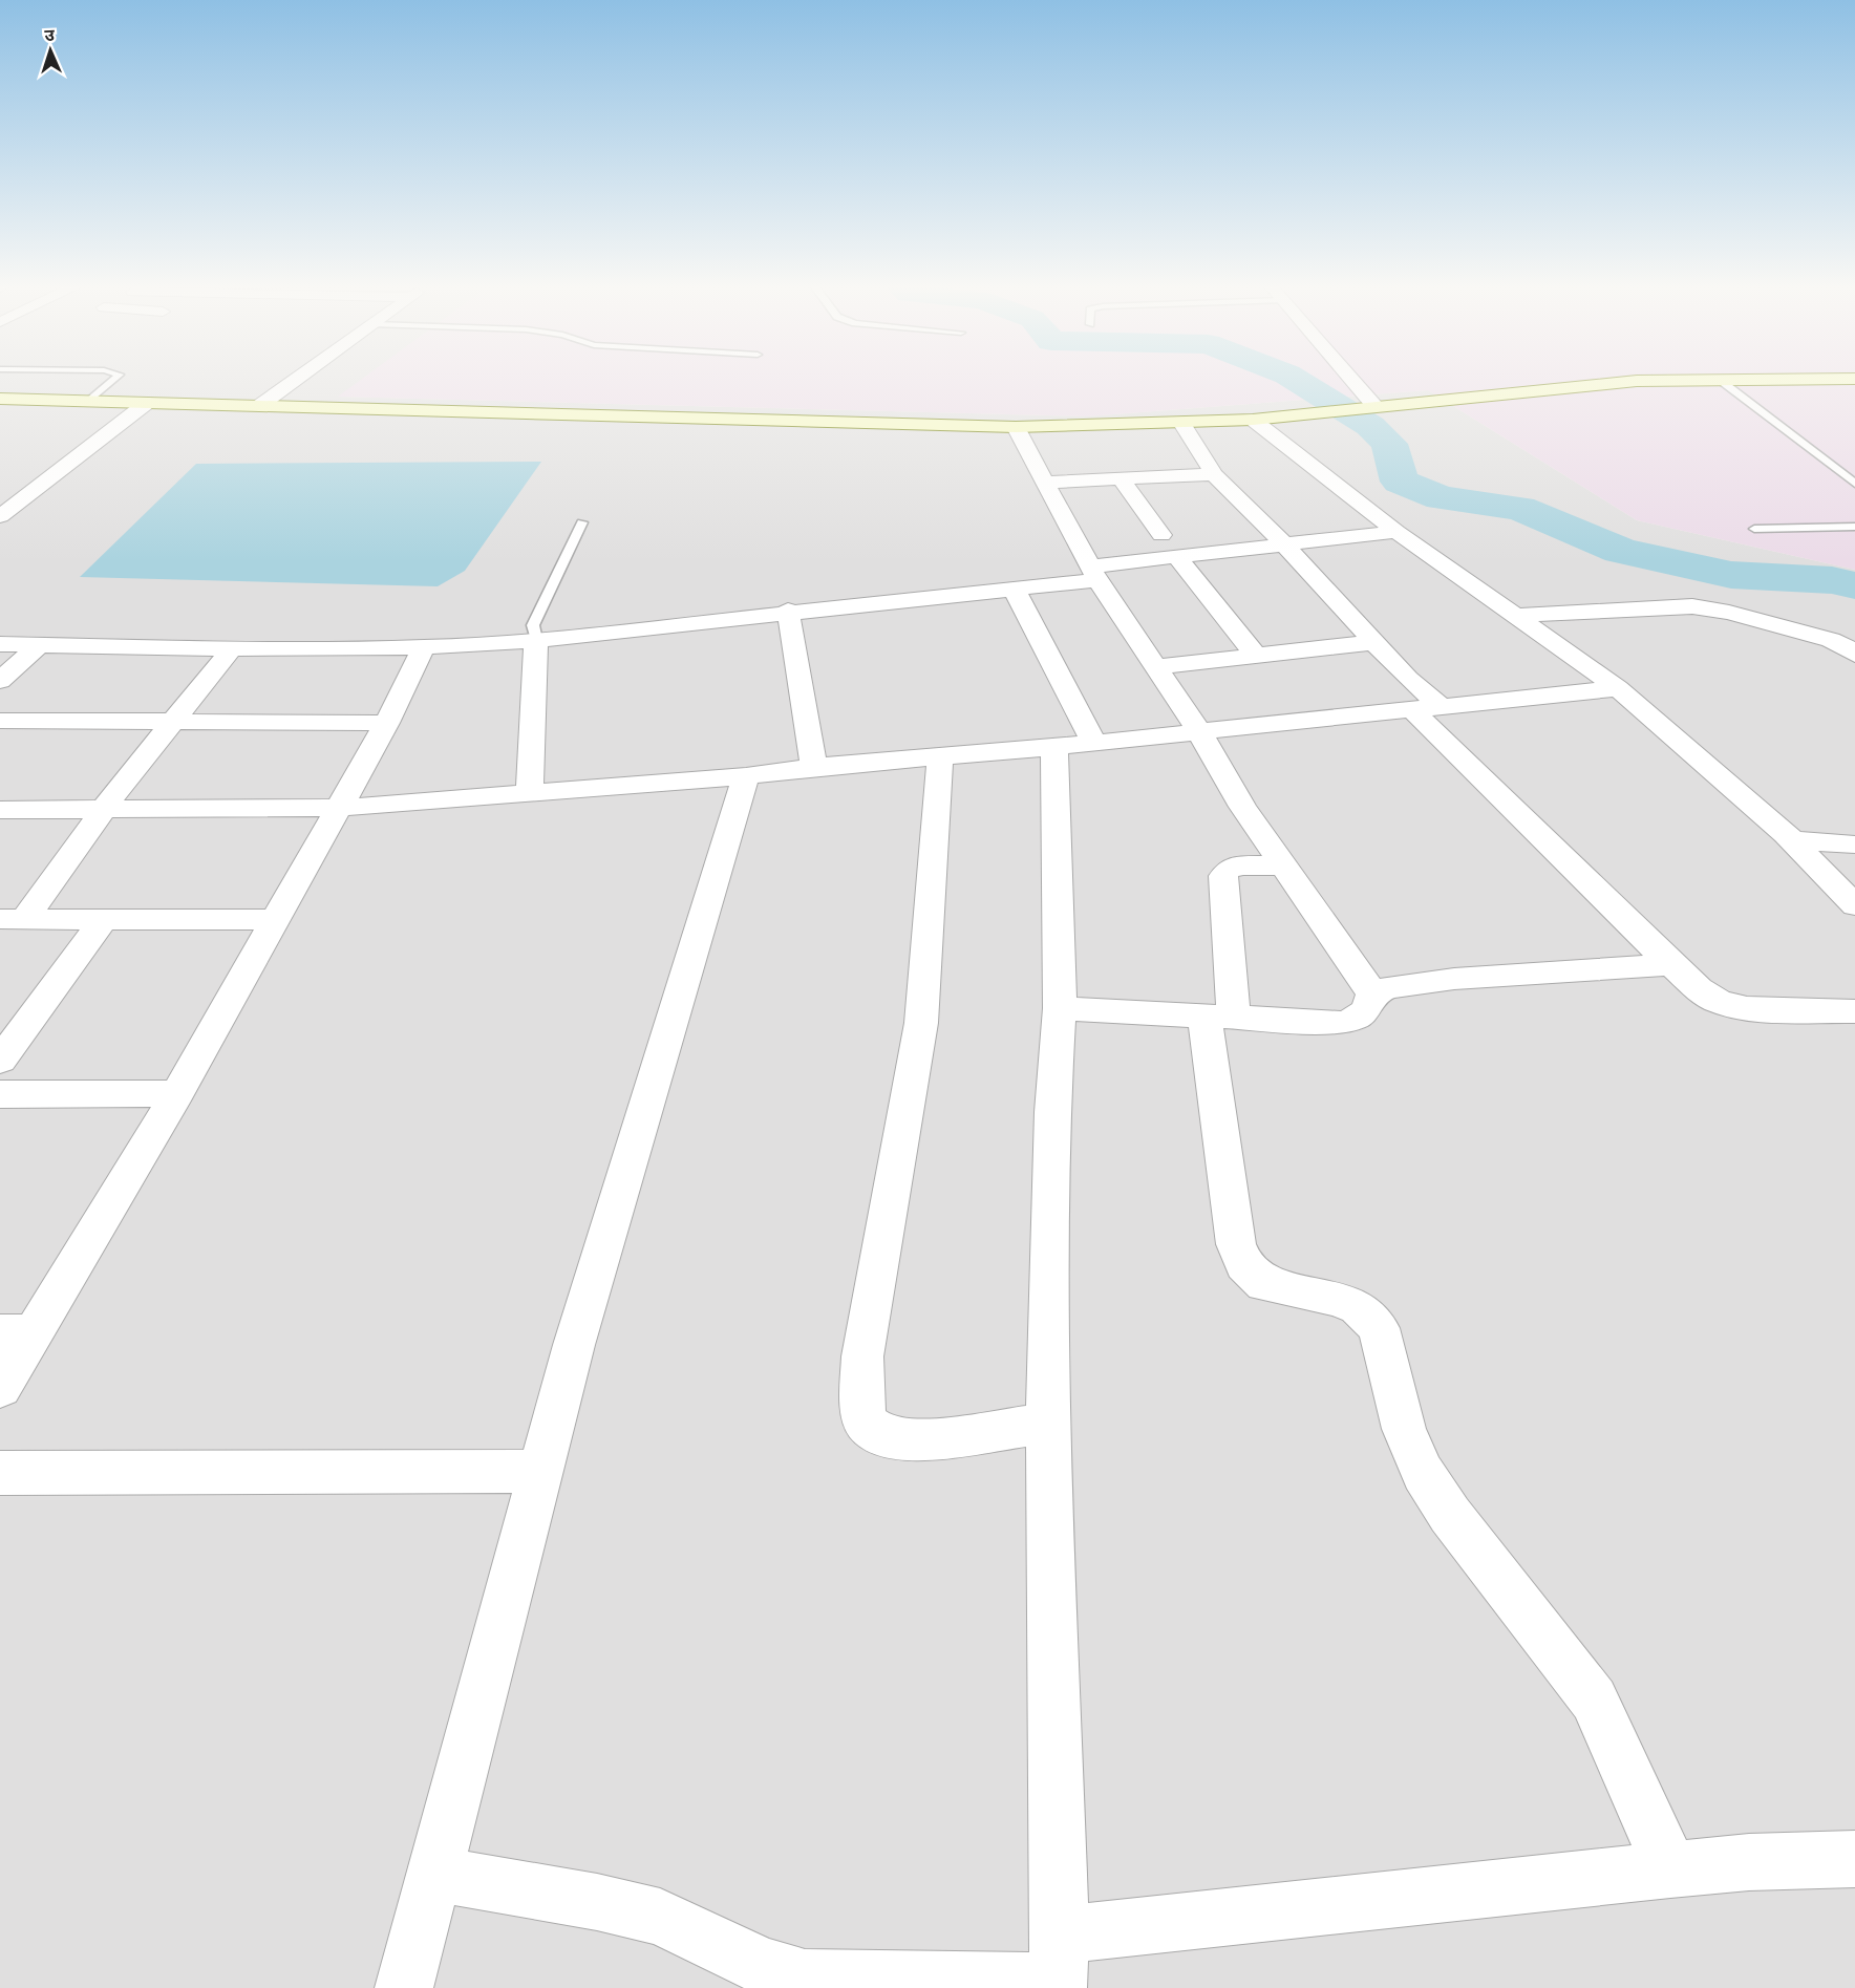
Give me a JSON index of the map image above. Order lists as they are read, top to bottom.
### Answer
{
  "north": "top"
}
